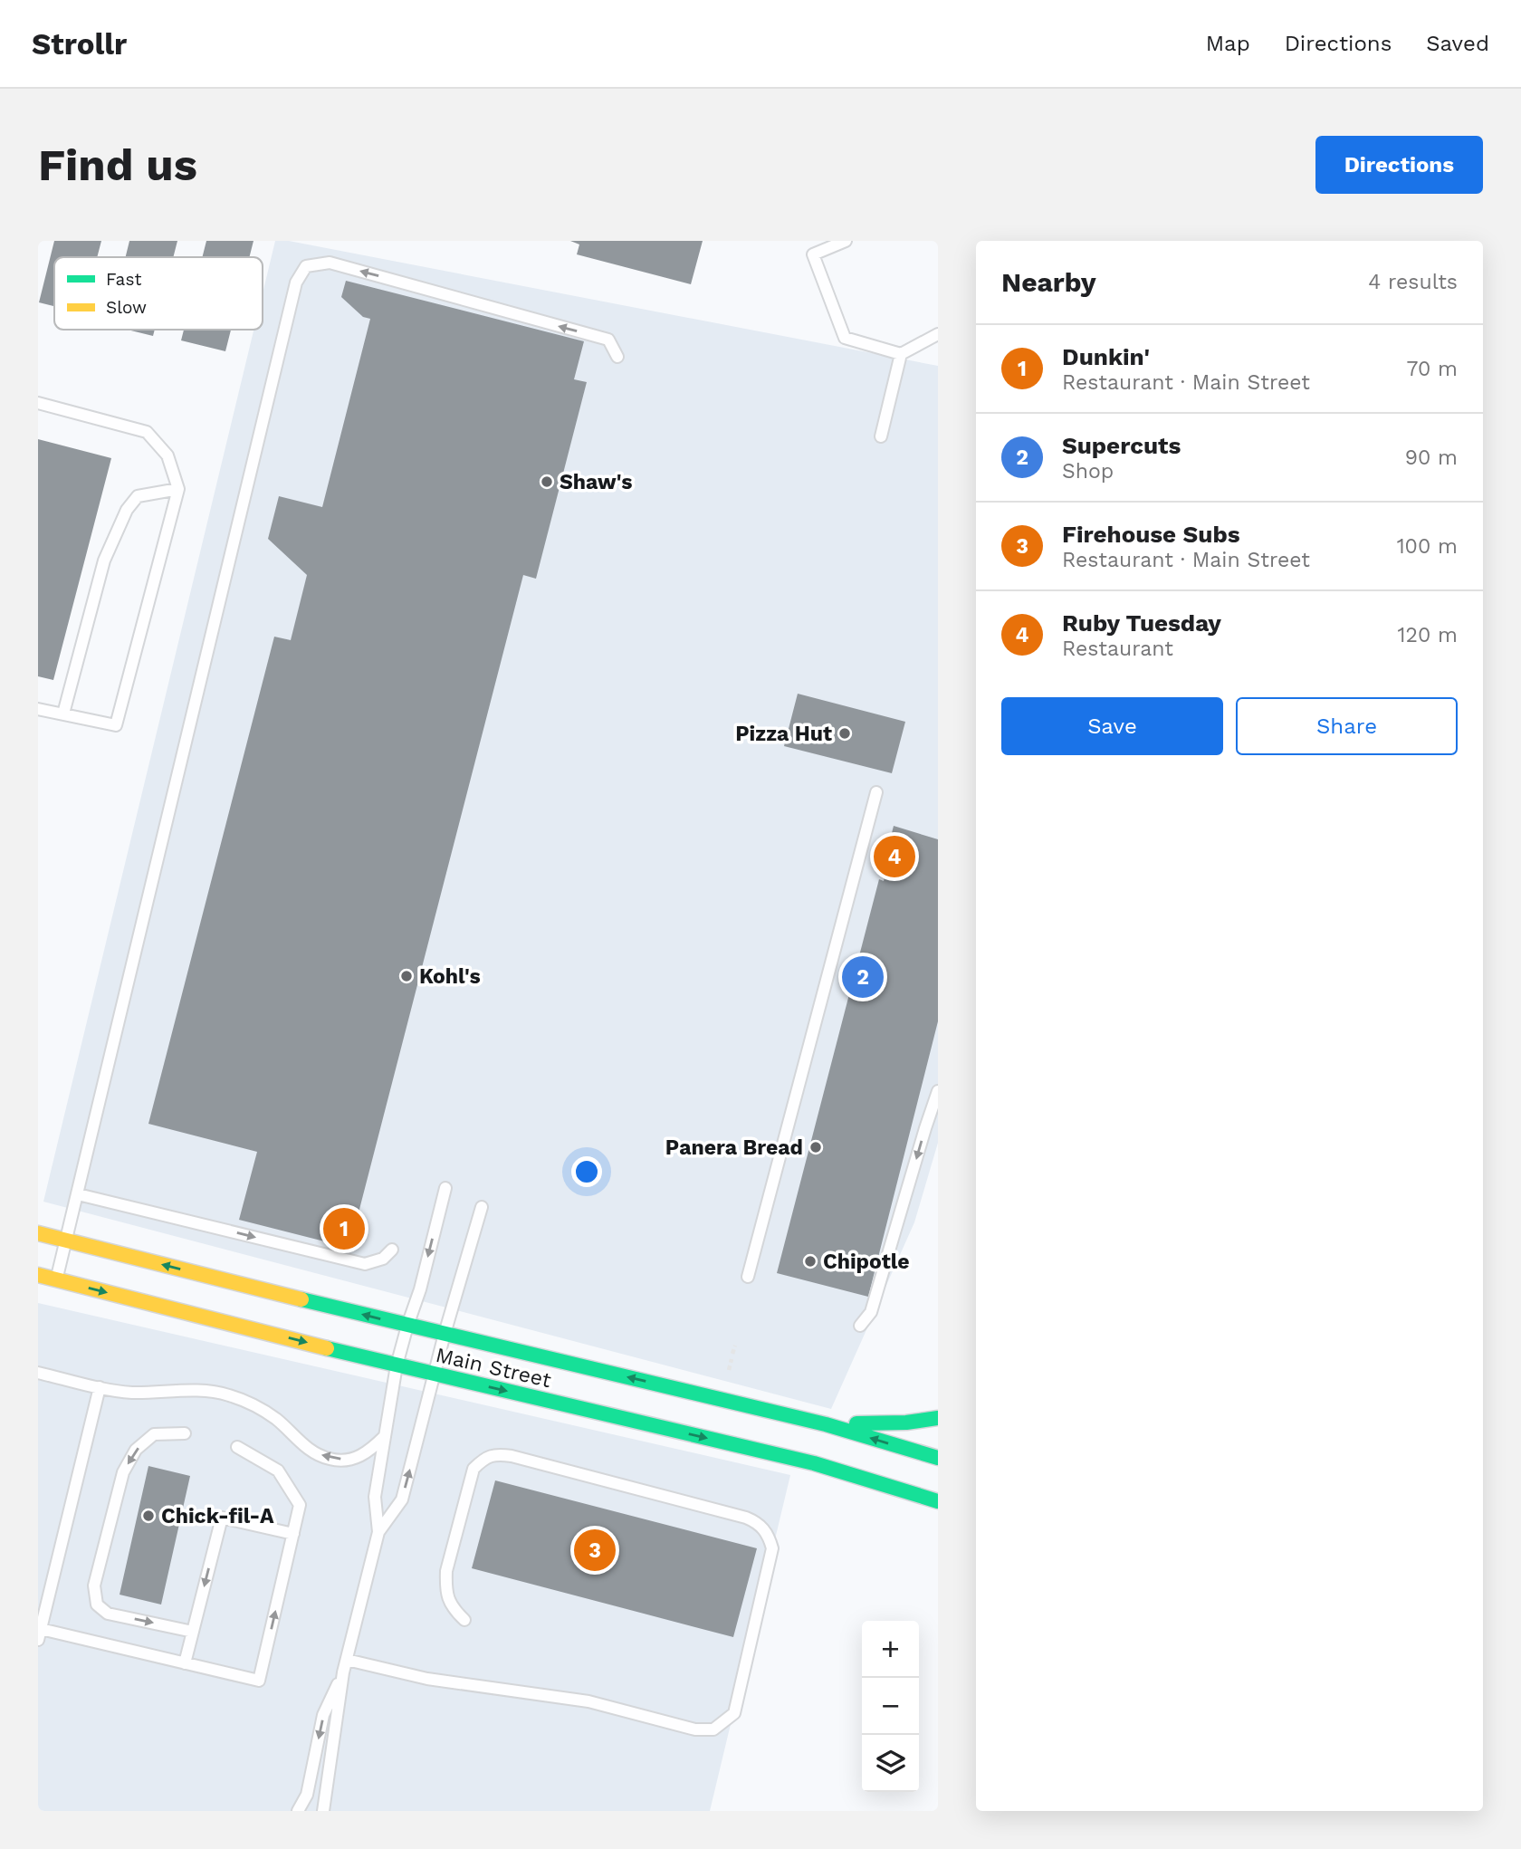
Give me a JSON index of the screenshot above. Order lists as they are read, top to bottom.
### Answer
{
  "streets": {
    "main road": ["Main Street"]
  },
  "places": [
    "Shaw's",
    "Pizza Hut",
    "Kohl's",
    "Panera Bread",
    "Chipotle",
    "Chick-fil-A"
  ],
  "legend": ["Fast", "Slow"],
  "page": {
    "header": "Strollr",
    "nav": ["Map", "Directions", "Saved"],
    "buttons": [
      "Directions",
      ["Save", "Share"]
    ],
    "title": "Find us",
    "heading": ["Nearby", "4 results"],
    "list": [
      {
        "mark": "1",
        "name": "Dunkin'",
        "note": "Restaurant · Main Street",
        "value": "70 m"
      },
      {
        "mark": "2",
        "name": "Supercuts",
        "note": "Shop",
        "value": "90 m"
      },
      {
        "mark": "3",
        "name": "Firehouse Subs",
        "note": "Restaurant · Main Street",
        "value": "100 m"
      },
      {
        "mark": "4",
        "name": "Ruby Tuesday",
        "note": "Restaurant",
        "value": "120 m"
      }
    ],
    "pins": [
      "4",
      "2",
      "1",
      "3"
    ],
    "map_buttons": ["+", "−"]
  }
}
